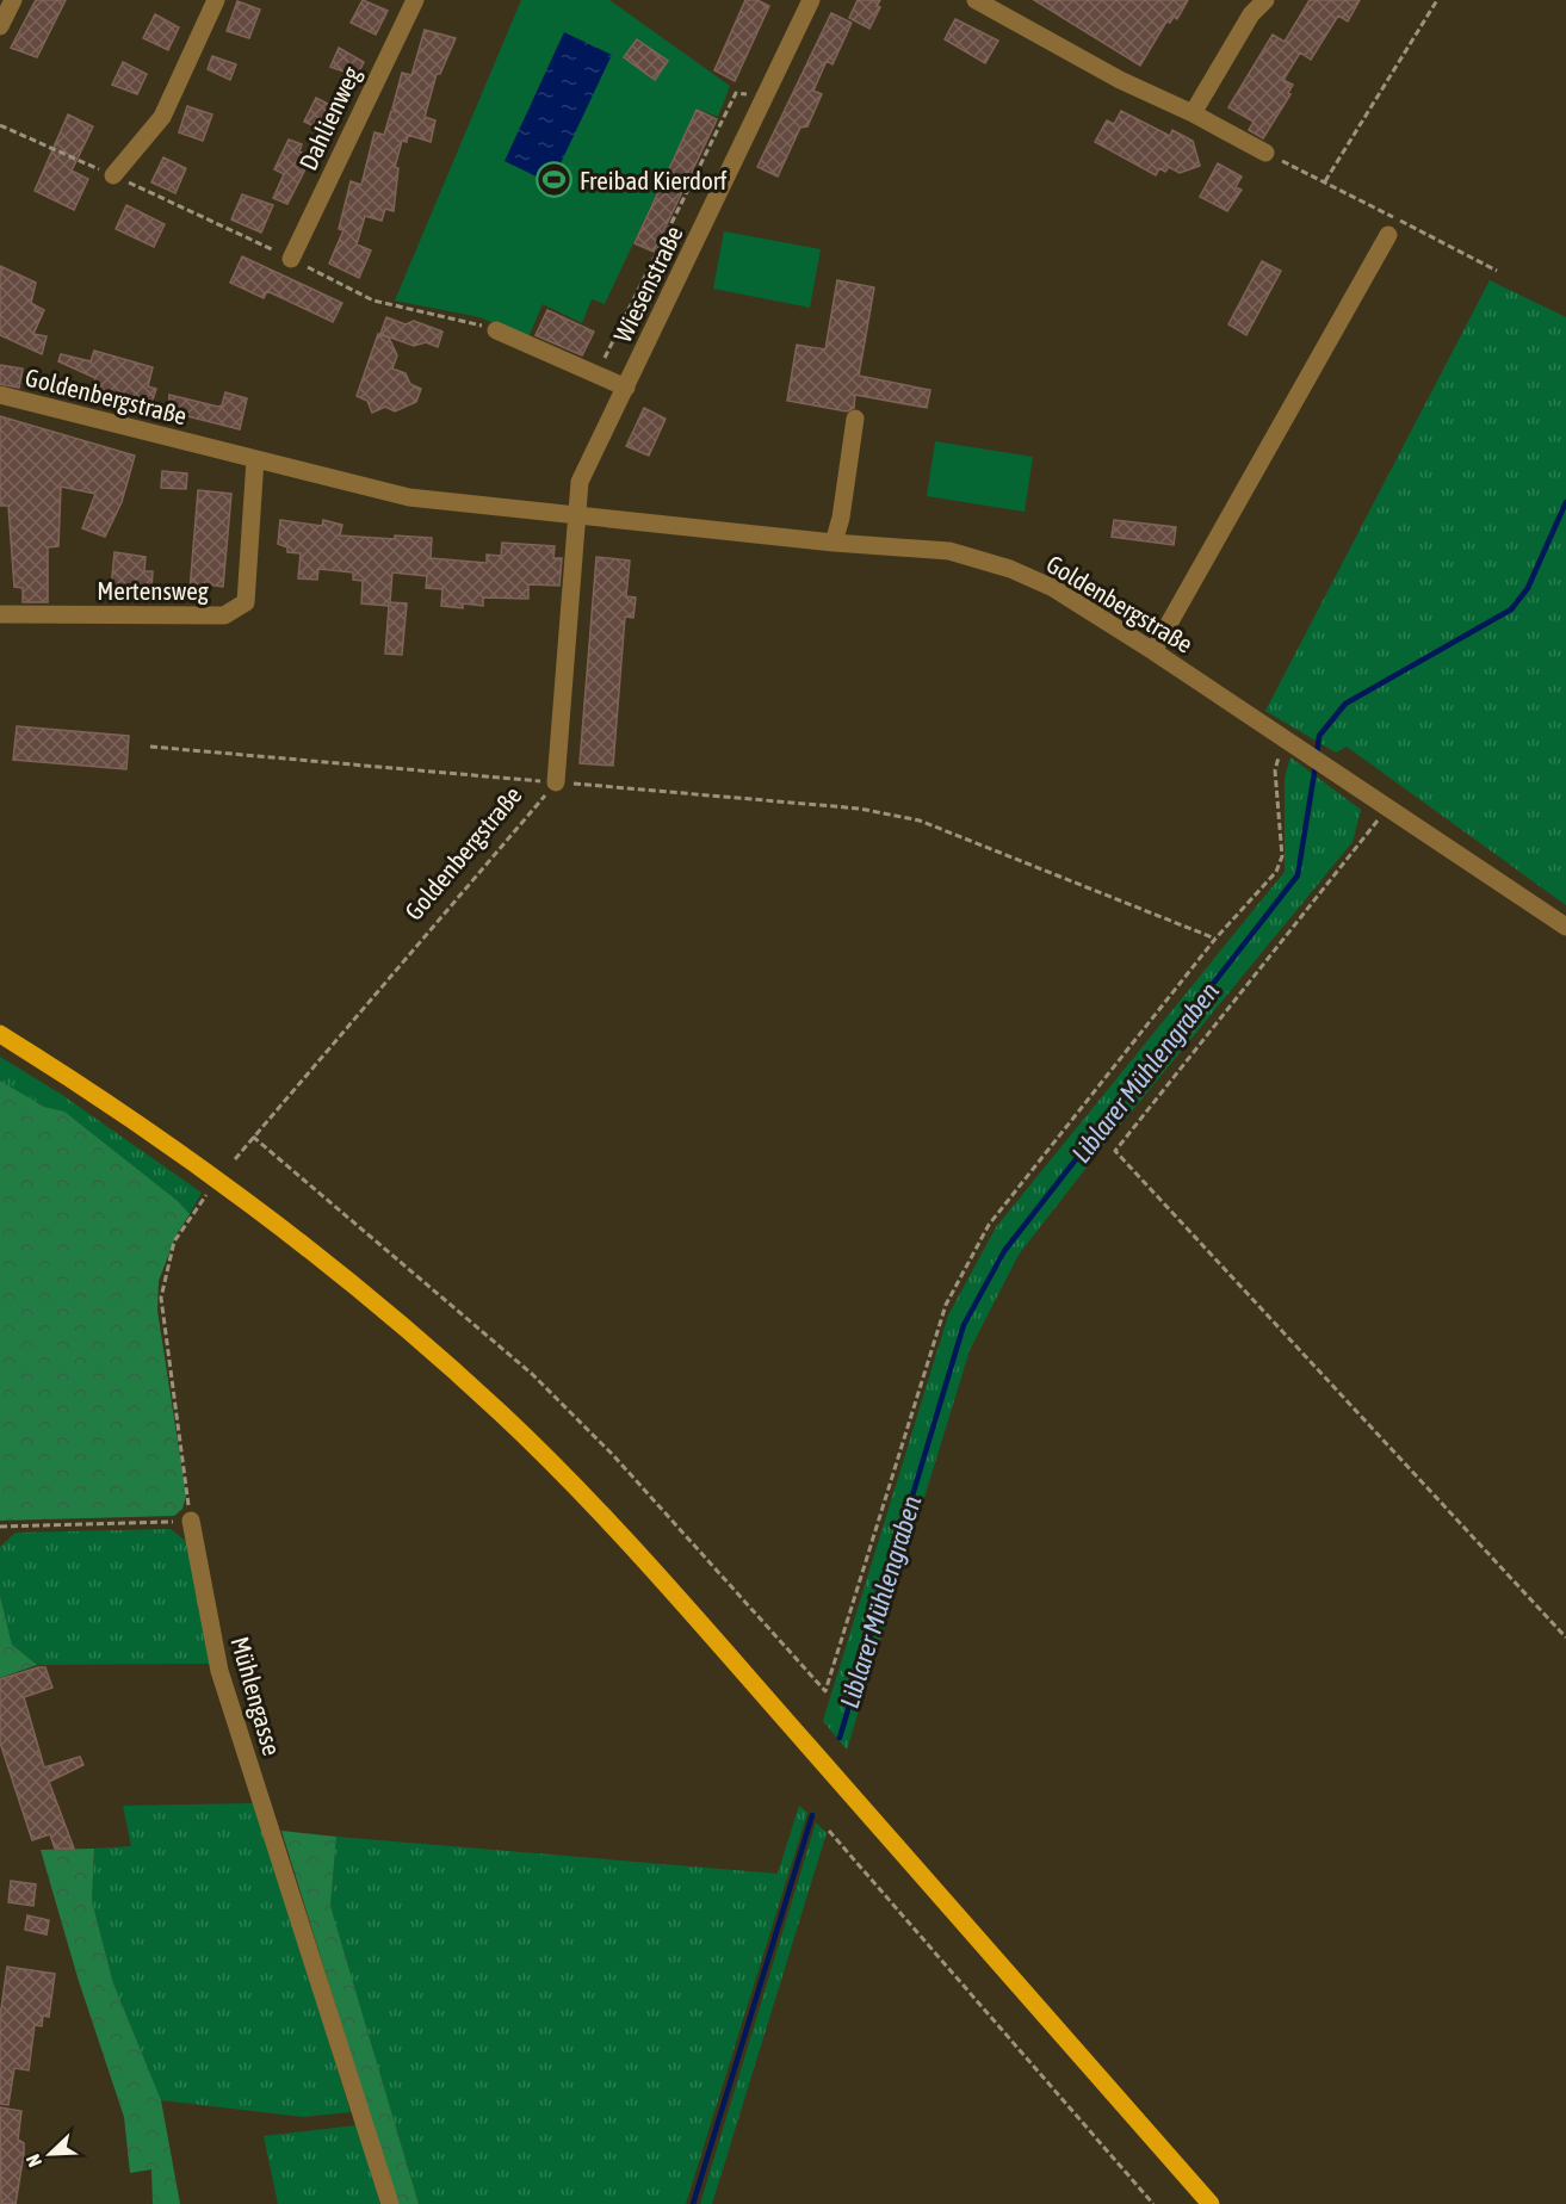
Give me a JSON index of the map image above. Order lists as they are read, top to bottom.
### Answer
{
  "streets": {
    "street": [
      "Dahlienweg",
      "Wiesenstraße",
      "Goldenbergstraße",
      "Mertensweg",
      "Mühlengasse"
    ]
  },
  "crossings": [
    ["Wiesenstraße", "Goldenbergstraße"],
    ["Goldenbergstraße", "Mertensweg"]
  ],
  "water": ["Liblarer Mühlengraben"],
  "places": {
    "sports": ["Freibad Kierdorf"]
  },
  "north": "bottom left"
}
